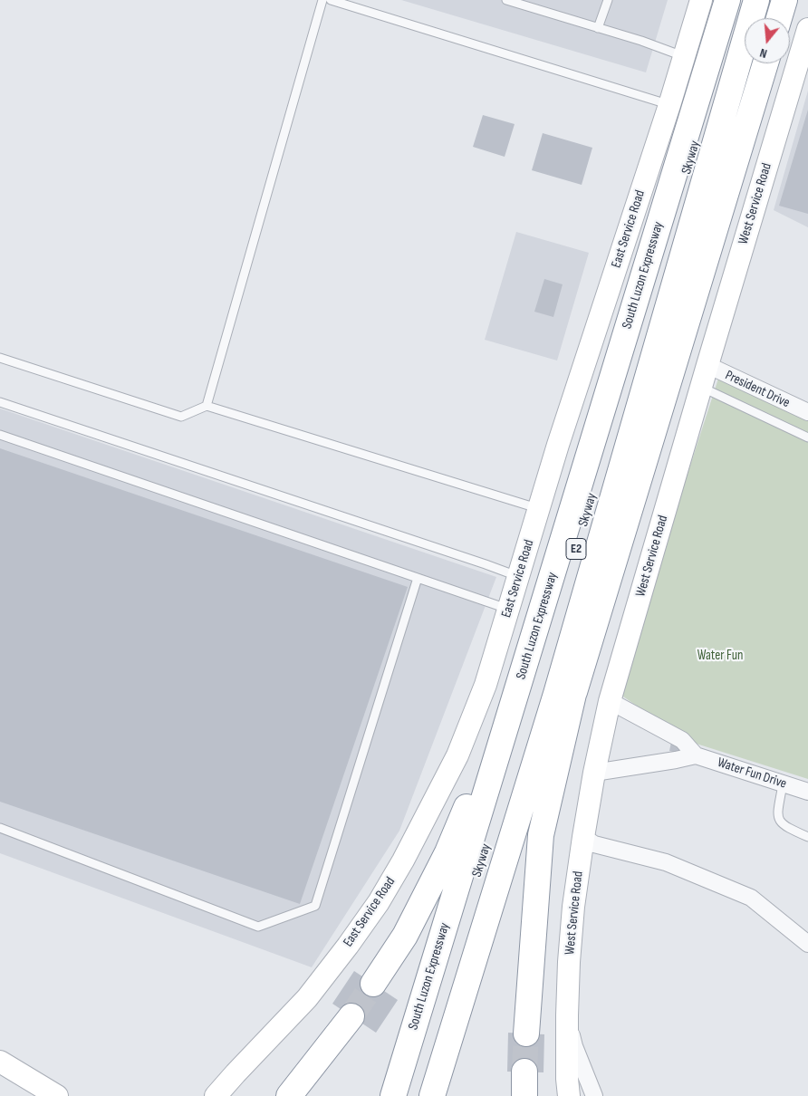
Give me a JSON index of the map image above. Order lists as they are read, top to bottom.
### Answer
{
  "streets": {
    "highway": ["Skyway", "South Luzon Expressway", "E2"],
    "main road": ["West Service Road", "East Service Road"],
    "street": ["President Drive", "Water Fun Drive"]
  },
  "crossings": [
    ["West Service Road", "President Drive"],
    ["West Service Road", "Water Fun Drive"]
  ],
  "parks": ["Water Fun"],
  "north": "bottom"
}
